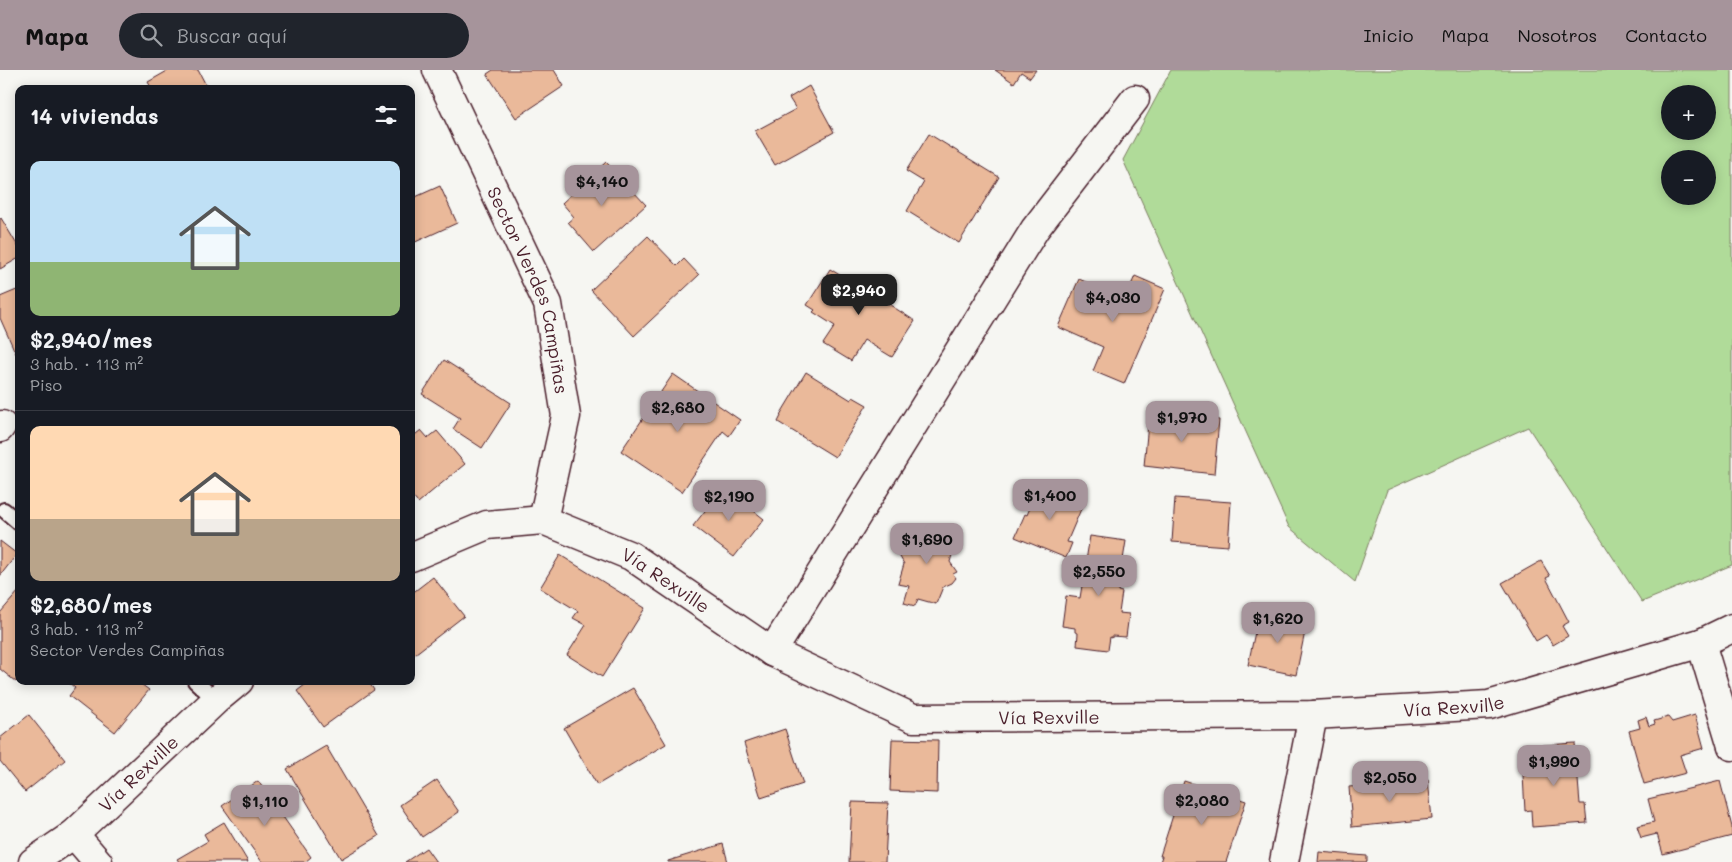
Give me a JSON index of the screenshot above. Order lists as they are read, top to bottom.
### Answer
{
  "streets": {
    "street": ["Sector Verdes Campiñas", "Vía Rexville"]
  },
  "crossings": [
    ["Sector Verdes Campiñas", "Vía Rexville"]
  ],
  "page": {
    "header": "Mapa",
    "search": "Buscar aquí",
    "nav": [
      "Inicio",
      "Mapa",
      "Nosotros",
      "Contacto"
    ],
    "map_buttons": ["+", "−"],
    "heading": "14 viviendas",
    "list": [
      {
        "name": "$2,940/mes",
        "note": "3 hab. · 113 m² · Piso"
      },
      {
        "name": "$2,680/mes",
        "note": "3 hab. · 113 m² · Sector Verdes Campiñas"
      }
    ],
    "price": [
      "$4,140",
      "$2,940",
      "$4,030",
      "$2,680",
      "$1,970",
      "$1,400",
      "$2,190",
      "$1,690",
      "$2,550",
      "$1,620",
      "$1,990",
      "$2,050",
      "$2,080",
      "$1,110"
    ]
  }
}
